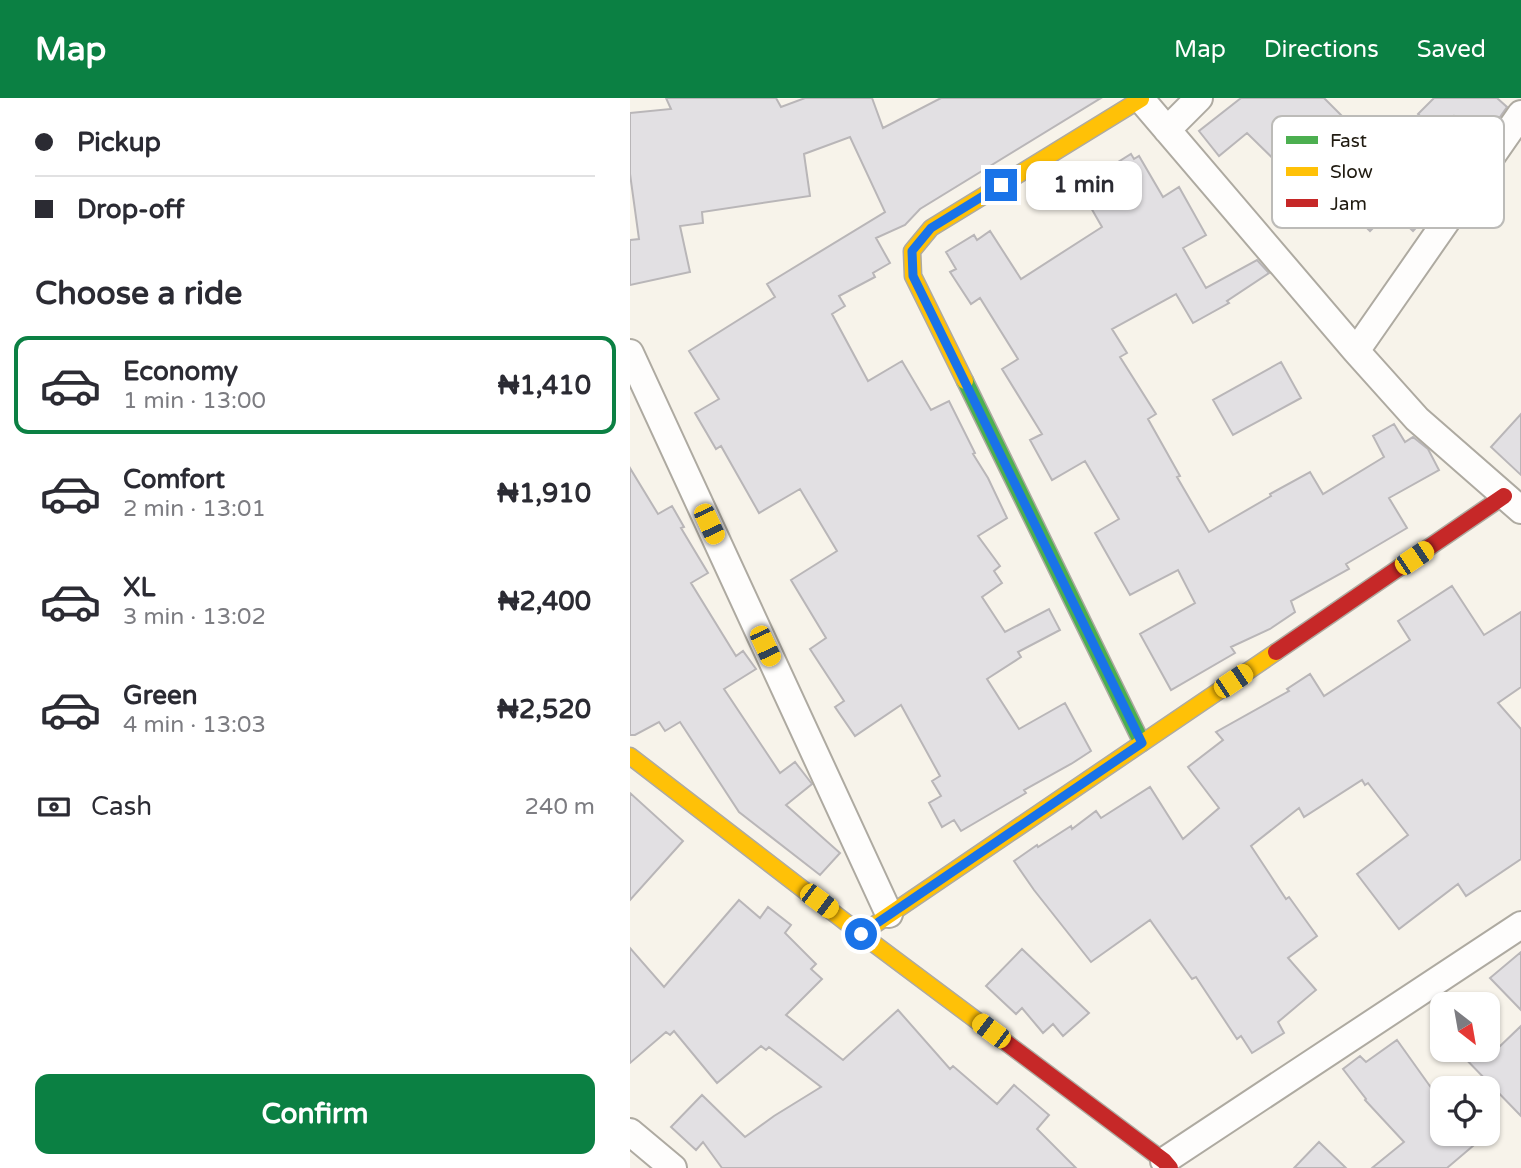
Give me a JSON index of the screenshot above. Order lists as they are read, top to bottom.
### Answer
{
  "legend": ["Fast", "Slow", "Jam"],
  "north": "bottom right",
  "page": {
    "header": "Map",
    "nav": ["Map", "Directions", "Saved"],
    "banner": ["Pickup", "Drop-off"],
    "bubble": "1 min",
    "heading": "Choose a ride",
    "list": [
      {
        "name": "Economy",
        "note": "1 min · 13:00",
        "value": "₦1,410"
      },
      {
        "name": "Comfort",
        "note": "2 min · 13:01",
        "value": "₦1,910"
      },
      {
        "name": "XL",
        "note": "3 min · 13:02",
        "value": "₦2,400"
      },
      {
        "name": "Green",
        "note": "4 min · 13:03",
        "value": "₦2,520"
      }
    ],
    "pay": ["Cash", "240 m"],
    "buttons": "Confirm"
  }
}
